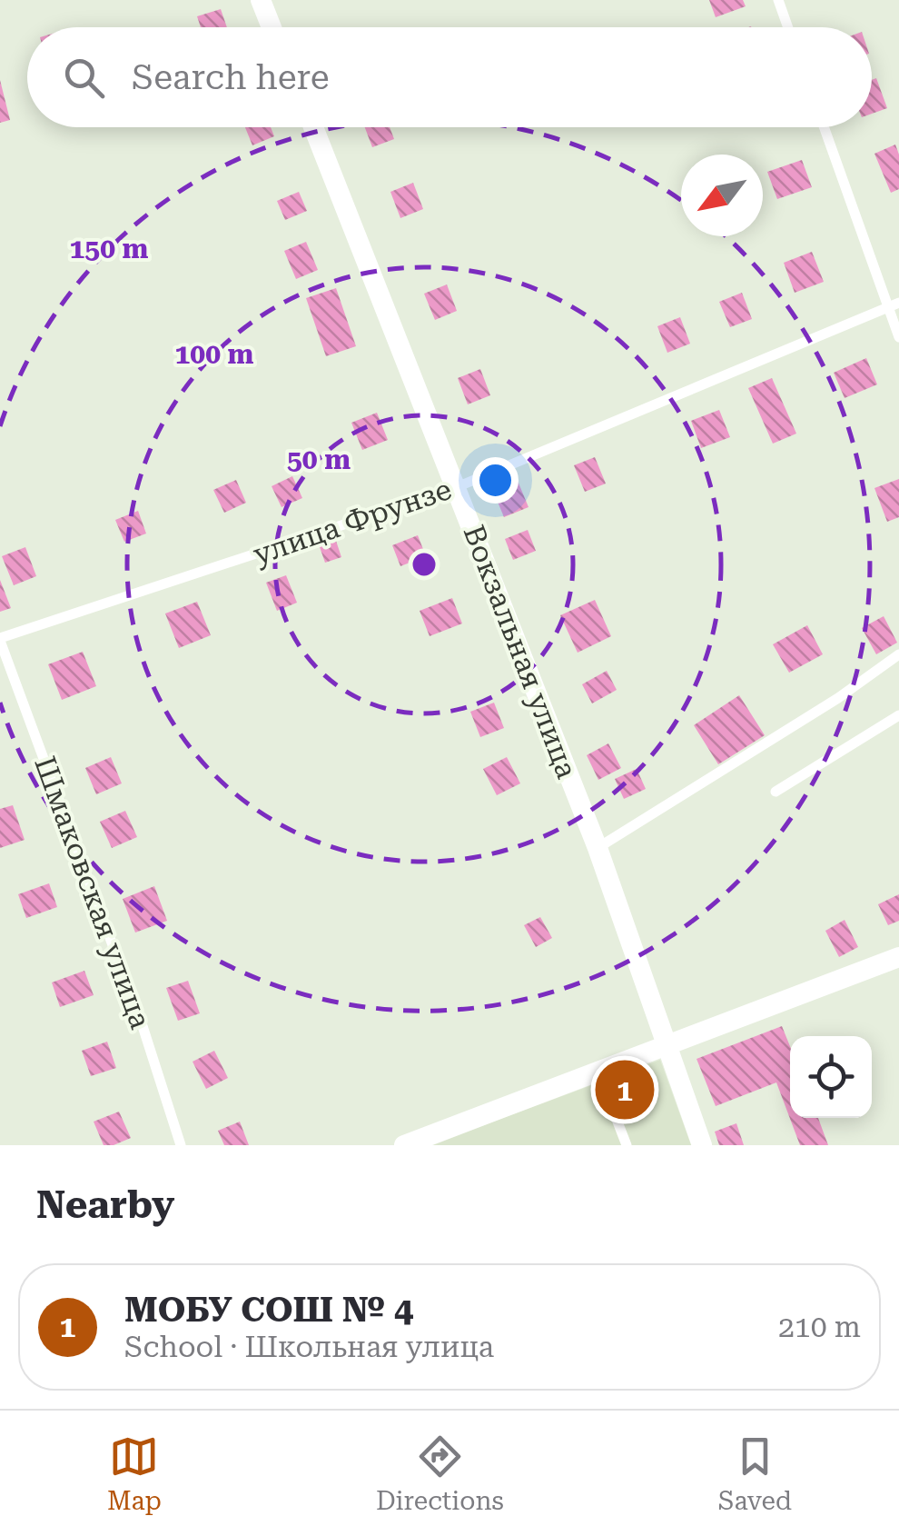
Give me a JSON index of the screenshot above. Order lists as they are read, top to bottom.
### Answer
{
  "streets": {
    "street": ["Вокзальная улица"],
    "lane": ["улица Фрунзе", "Шмаковская улица"]
  },
  "crossings": [
    ["улица Фрунзе", "Вокзальная улица"],
    ["улица Фрунзе", "Шмаковская улица"]
  ],
  "north": "bottom left",
  "page": {
    "search": "Search here",
    "pins": "1",
    "heading": "Nearby",
    "list": [
      {
        "mark": "1",
        "name": "МОБУ СОШ № 4",
        "note": "School · Школьная улица",
        "value": "210 m"
      }
    ],
    "nav": ["Map", "Directions", "Saved"]
  },
  "rings": ["150 m", "100 m", "50 m"]
}
